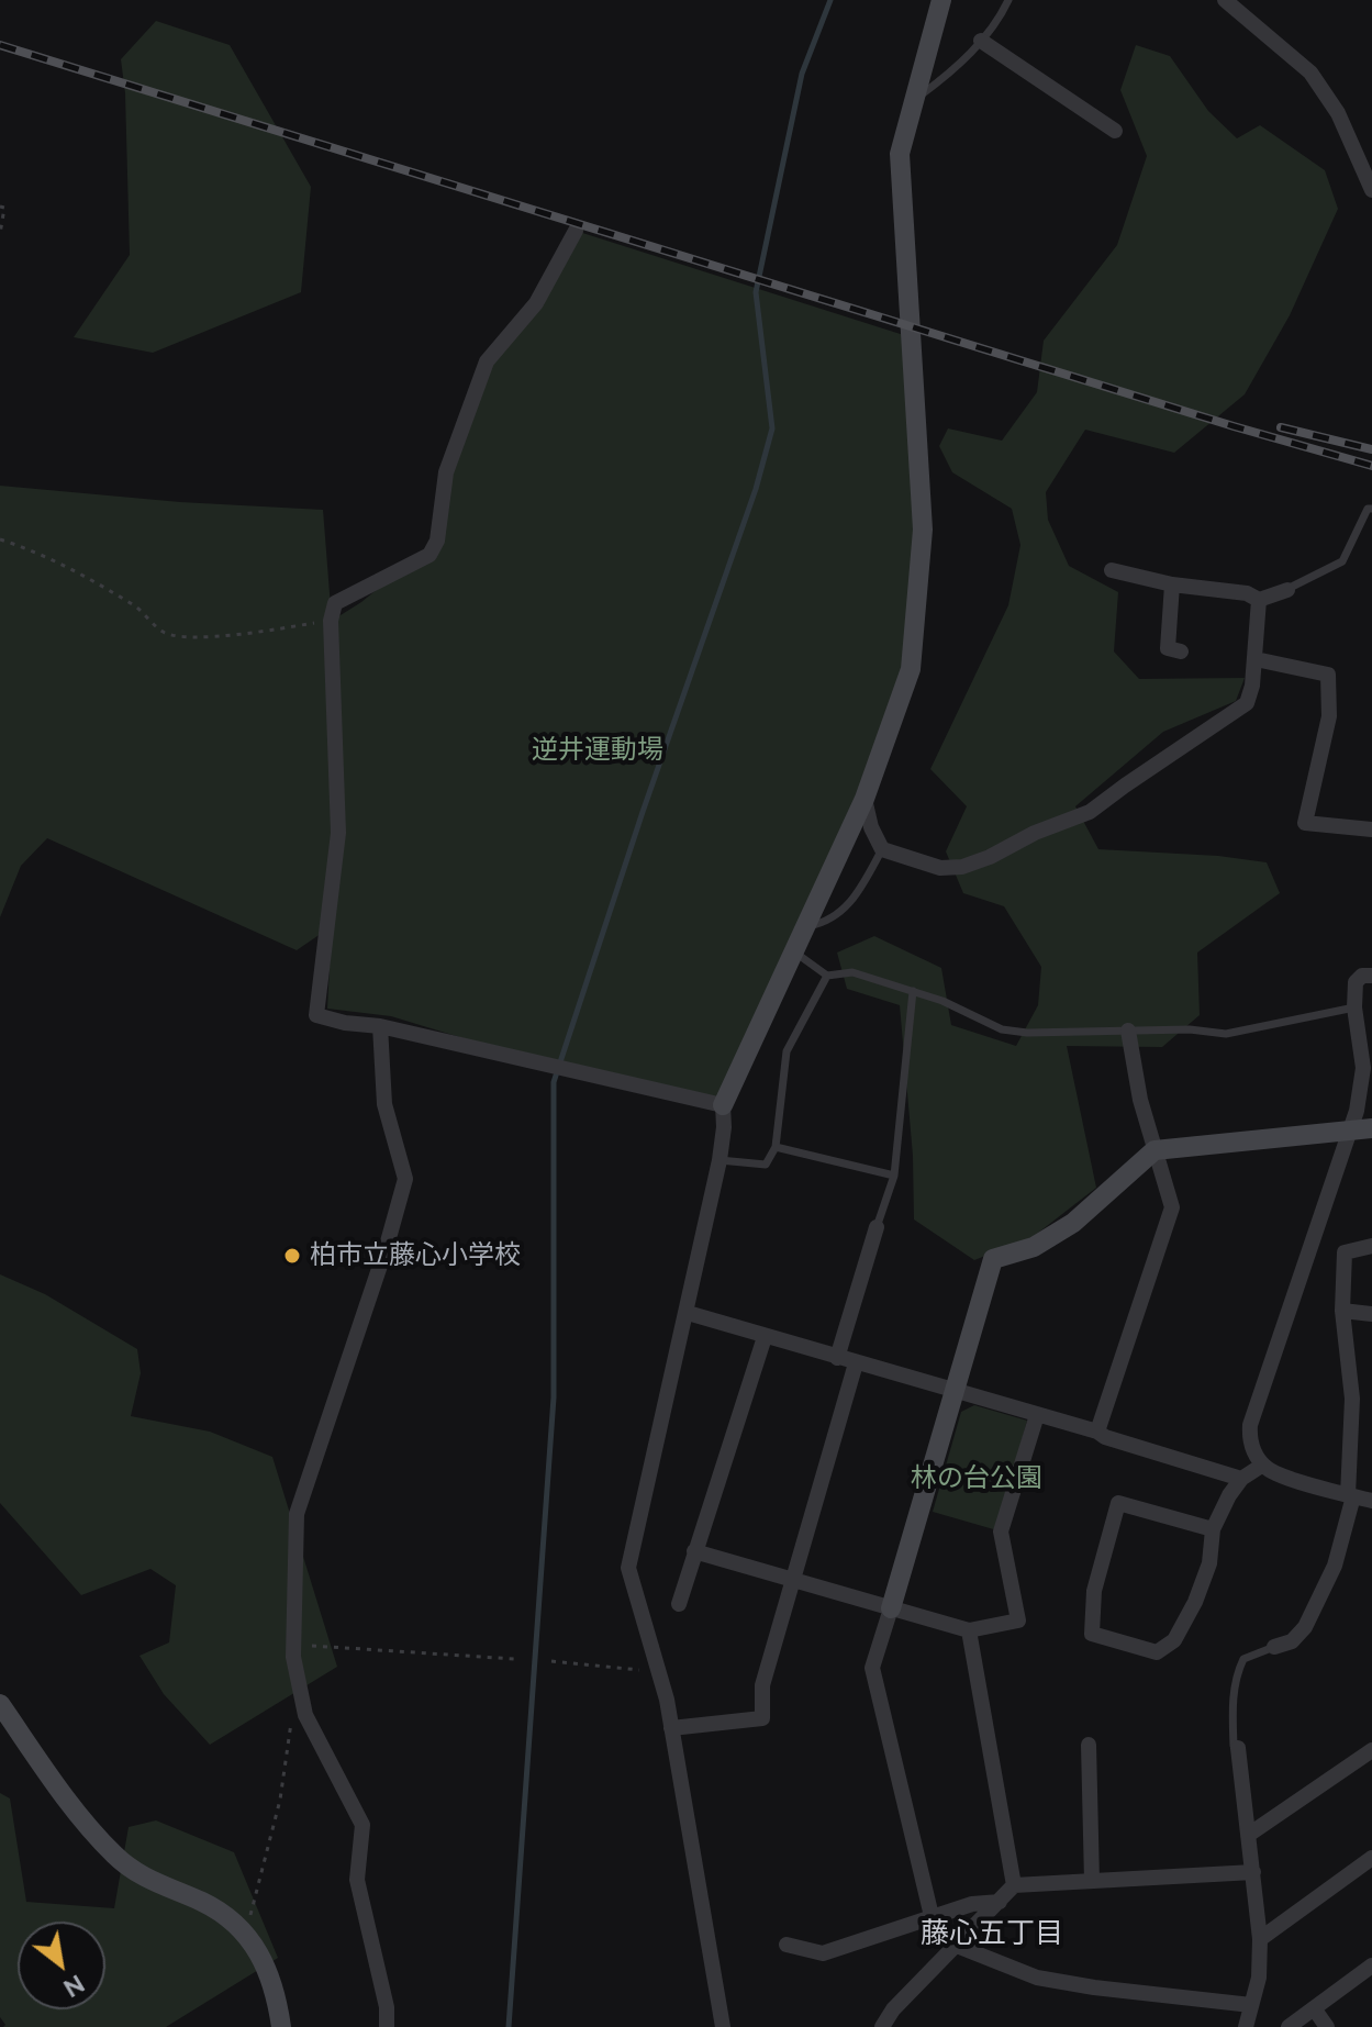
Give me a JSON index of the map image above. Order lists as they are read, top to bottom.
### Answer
{
  "districts": ["藤心五丁目"],
  "parks": ["逆井運動場", "林の台公園"],
  "places": ["柏市立藤心小学校"],
  "north": "bottom right"
}
